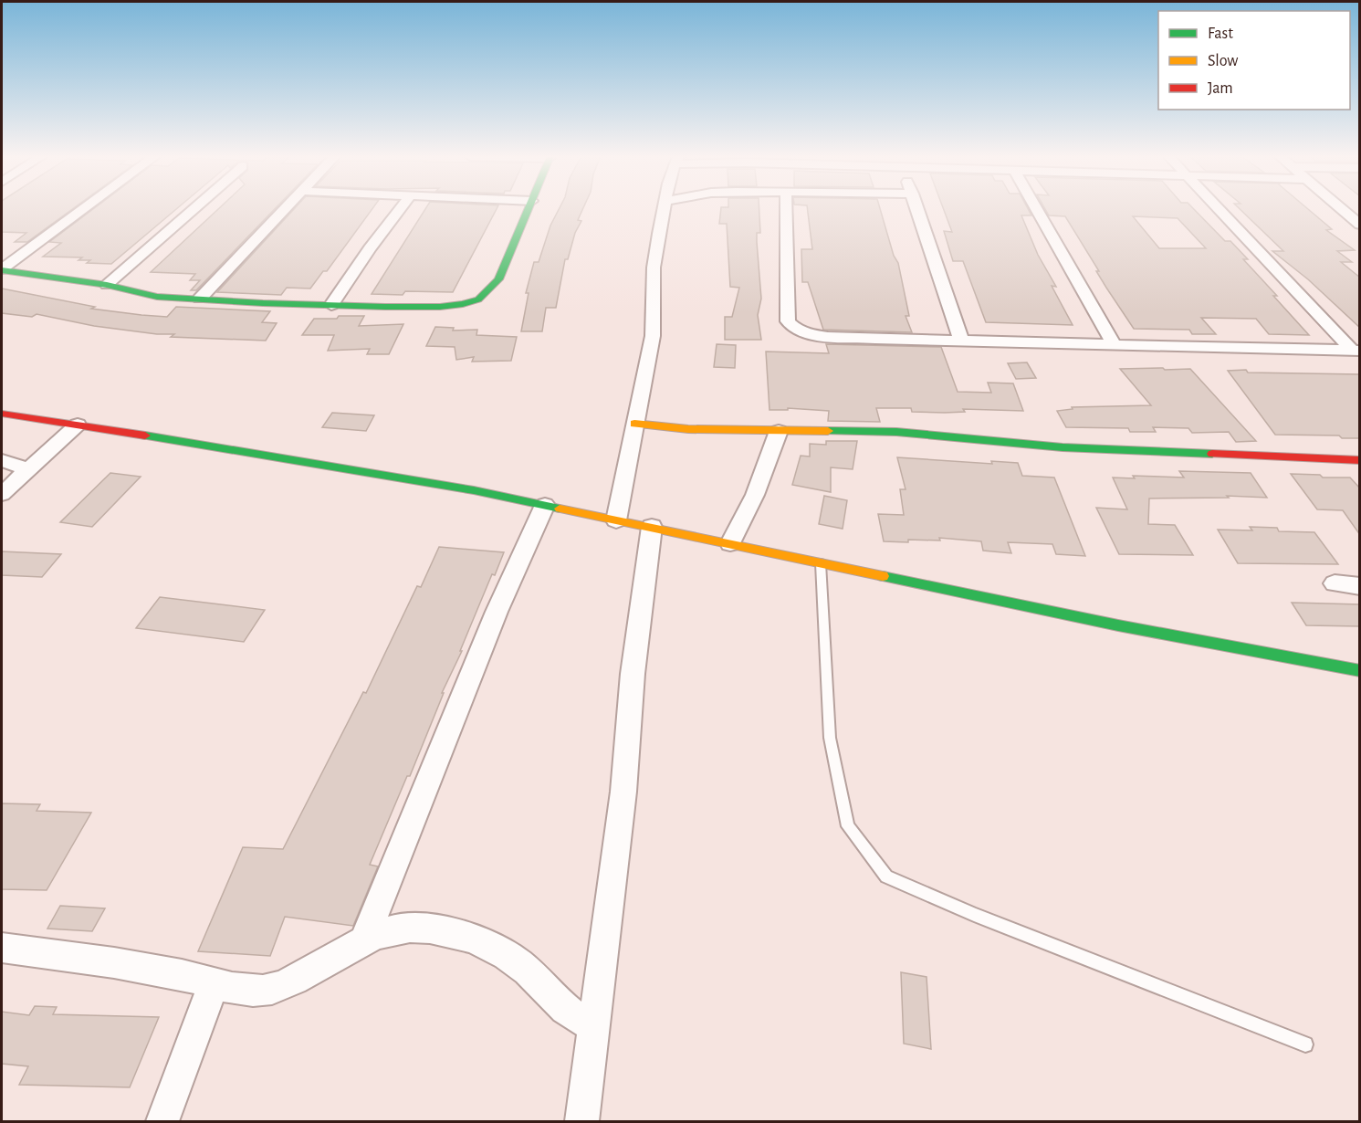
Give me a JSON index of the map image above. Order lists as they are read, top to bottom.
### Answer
{
  "legend": ["Fast", "Slow", "Jam"]
}
